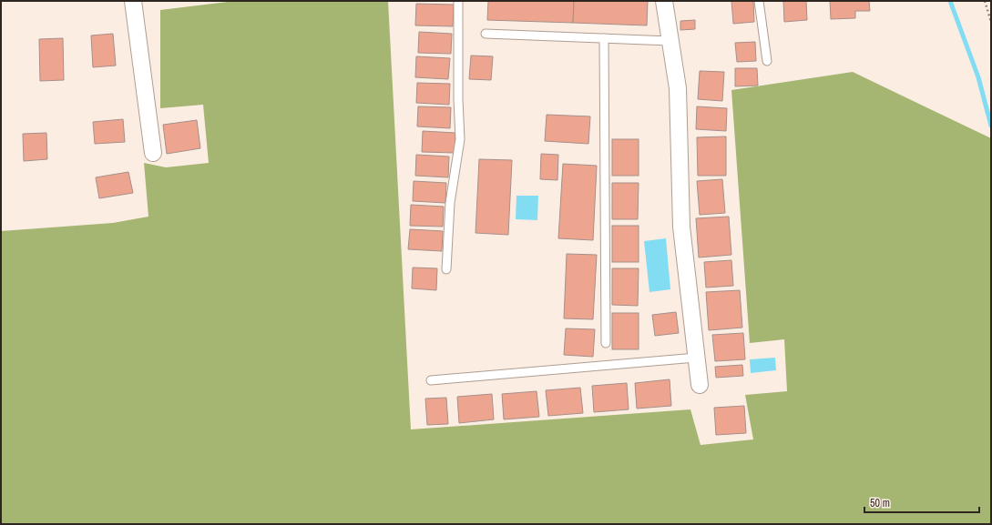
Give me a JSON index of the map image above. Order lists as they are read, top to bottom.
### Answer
{
  "scale_bar": "50 m"
}
